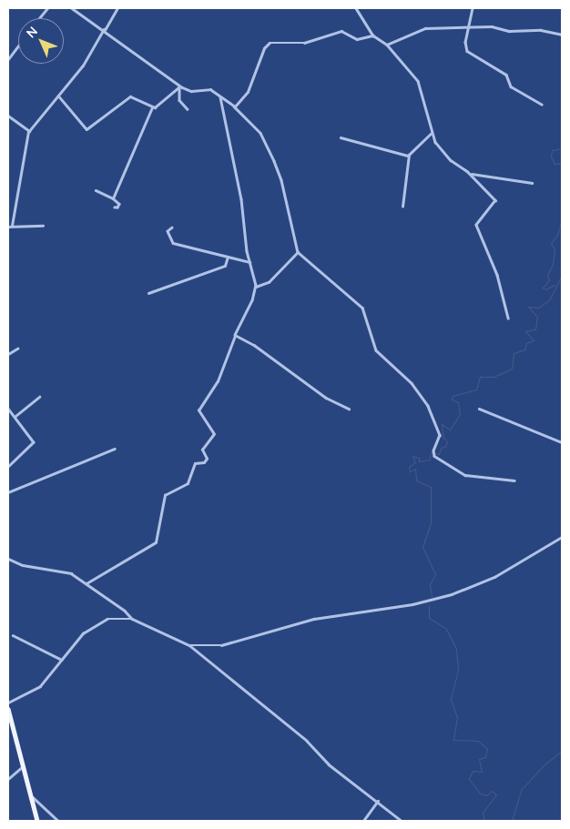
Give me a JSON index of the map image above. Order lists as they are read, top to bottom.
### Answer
{
  "north": "top left"
}
